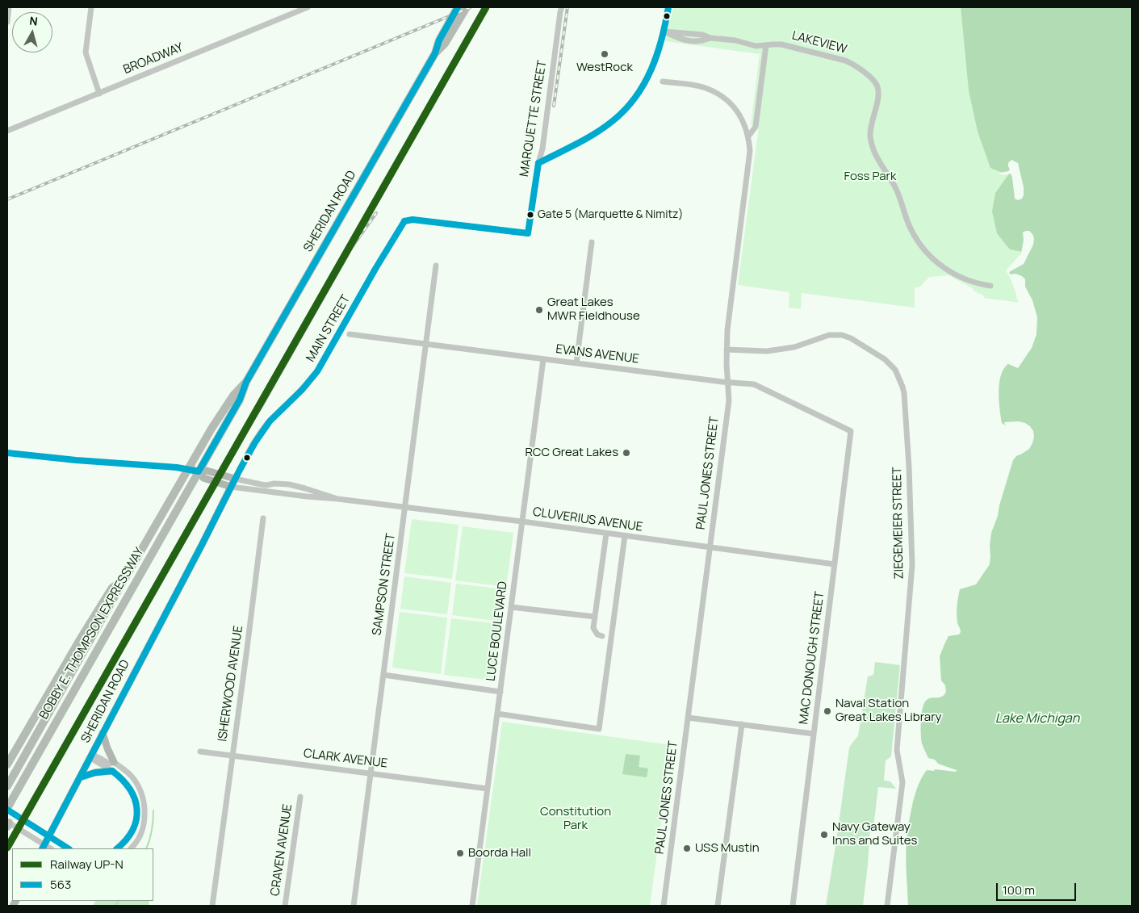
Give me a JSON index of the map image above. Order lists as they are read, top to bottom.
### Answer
{
  "streets": {
    "highway": ["SHERIDAN ROAD", "BOBBY E. THOMPSON EXPRESSWAY"],
    "street": [
      "LAKEVIEW",
      "BROADWAY",
      "MARQUETTE STREET",
      "MAIN STREET",
      "EVANS AVENUE",
      "PAUL JONES STREET",
      "CLUVERIUS AVENUE",
      "ZIEGEMEIER STREET",
      "SAMPSON STREET",
      "LUCE BOULEVARD",
      "MAC DONOUGH STREET",
      "ISHERWOOD AVENUE",
      "CLARK AVENUE",
      "CRAVEN AVENUE"
    ]
  },
  "crossings": [
    ["LAKEVIEW", "PAUL JONES STREET"],
    ["MARQUETTE STREET", "MAIN STREET"],
    ["SHERIDAN ROAD", "MAIN STREET"],
    ["SHERIDAN ROAD", "BOBBY E. THOMPSON EXPRESSWAY"],
    ["EVANS AVENUE", "PAUL JONES STREET"],
    ["EVANS AVENUE", "SAMPSON STREET"],
    ["EVANS AVENUE", "LUCE BOULEVARD"],
    ["EVANS AVENUE", "MAC DONOUGH STREET"],
    ["PAUL JONES STREET", "CLUVERIUS AVENUE"],
    ["PAUL JONES STREET", "ZIEGEMEIER STREET"],
    ["CLUVERIUS AVENUE", "SAMPSON STREET"],
    ["CLUVERIUS AVENUE", "LUCE BOULEVARD"],
    ["CLUVERIUS AVENUE", "MAC DONOUGH STREET"],
    ["SAMPSON STREET", "CLARK AVENUE"],
    ["LUCE BOULEVARD", "CLARK AVENUE"],
    ["ISHERWOOD AVENUE", "CLARK AVENUE"]
  ],
  "water": ["Lake Michigan"],
  "parks": ["Foss Park", "Constitution Park"],
  "places": [
    "WestRock",
    "Gate 5 (Marquette & Nimitz)",
    "Great Lakes MWR Fieldhouse",
    "RCC Great Lakes",
    "Naval Station Great Lakes Library",
    "Navy Gateway Inns and Suites",
    "USS Mustin",
    "Boorda Hall"
  ],
  "lines": ["rail line UP-N", "transit line 563"],
  "legend": ["Railway UP-N", "563"],
  "scale_bar": "100 m",
  "north": "top"
}
